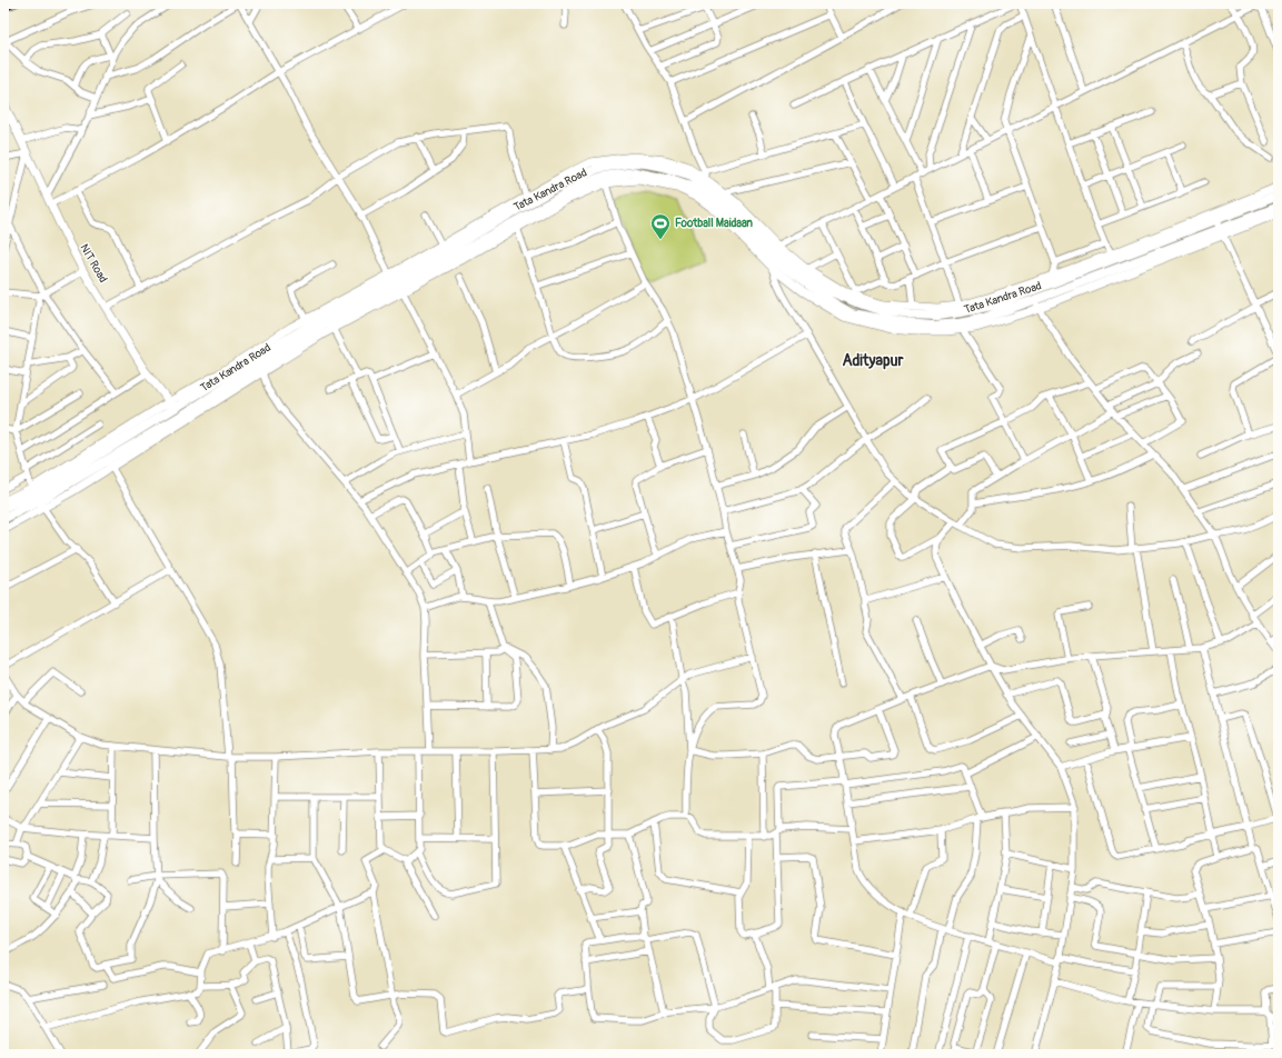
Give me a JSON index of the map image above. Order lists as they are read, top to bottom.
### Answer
{
  "streets": {
    "main road": ["Tata Kandra Road"],
    "street": ["NIT Road"]
  },
  "crossings": [
    ["Tata Kandra Road", "NIT Road"]
  ],
  "districts": ["Adityapur"],
  "places": {
    "sports": ["Football Maidaan"]
  }
}
